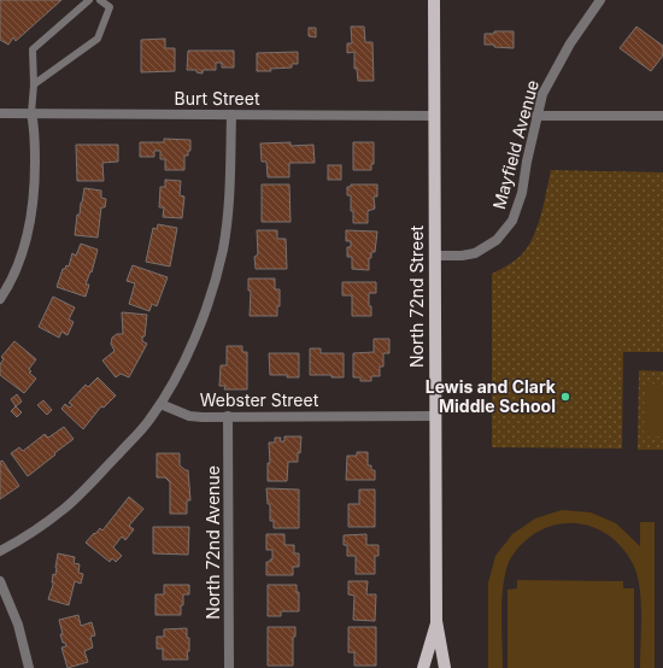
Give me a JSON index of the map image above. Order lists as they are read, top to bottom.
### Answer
{
  "streets": {
    "main road": ["North 72nd Street"],
    "street": [
      "Burt Street",
      "Mayfield Avenue",
      "Webster Street",
      "North 72nd Avenue"
    ]
  },
  "crossings": [
    ["Burt Street", "North 72nd Street"],
    ["Mayfield Avenue", "North 72nd Street"],
    ["North 72nd Street", "Webster Street"],
    ["Webster Street", "North 72nd Avenue"]
  ],
  "places": ["Lewis and Clark Middle School"]
}
